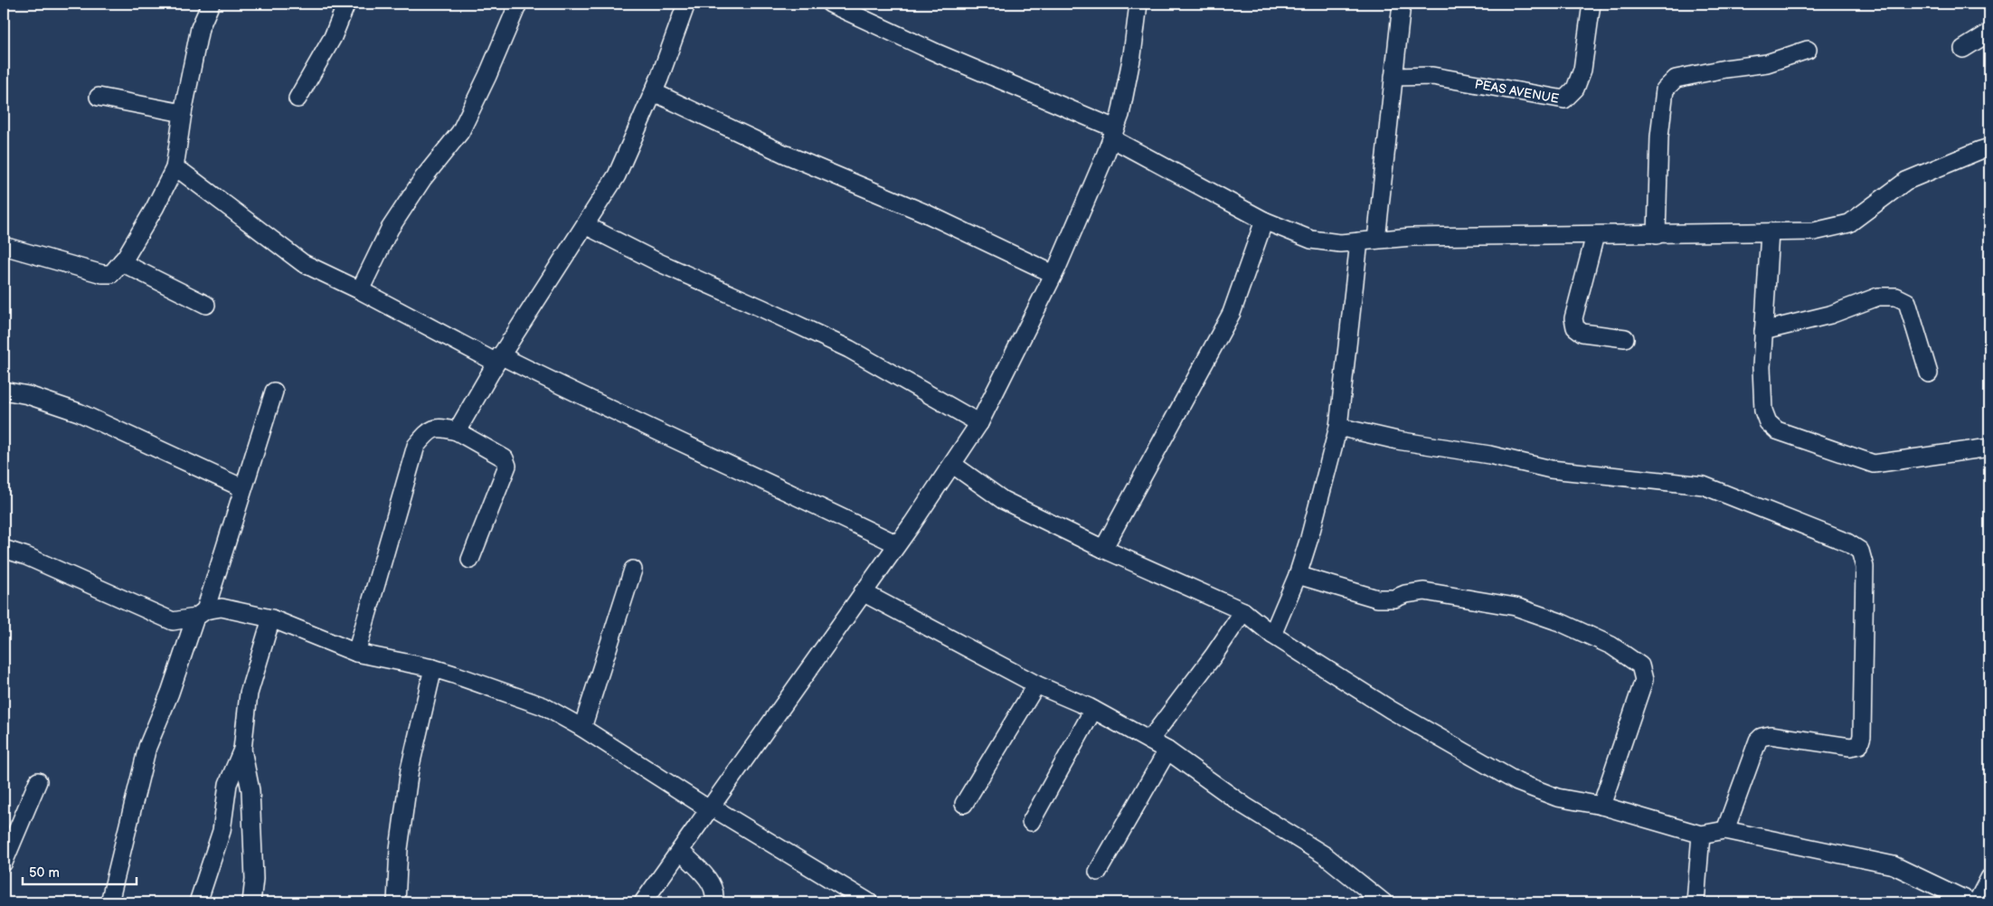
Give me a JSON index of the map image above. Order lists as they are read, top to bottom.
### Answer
{
  "streets": {
    "street": ["PEAS AVENUE"]
  },
  "scale_bar": "50 m"
}
